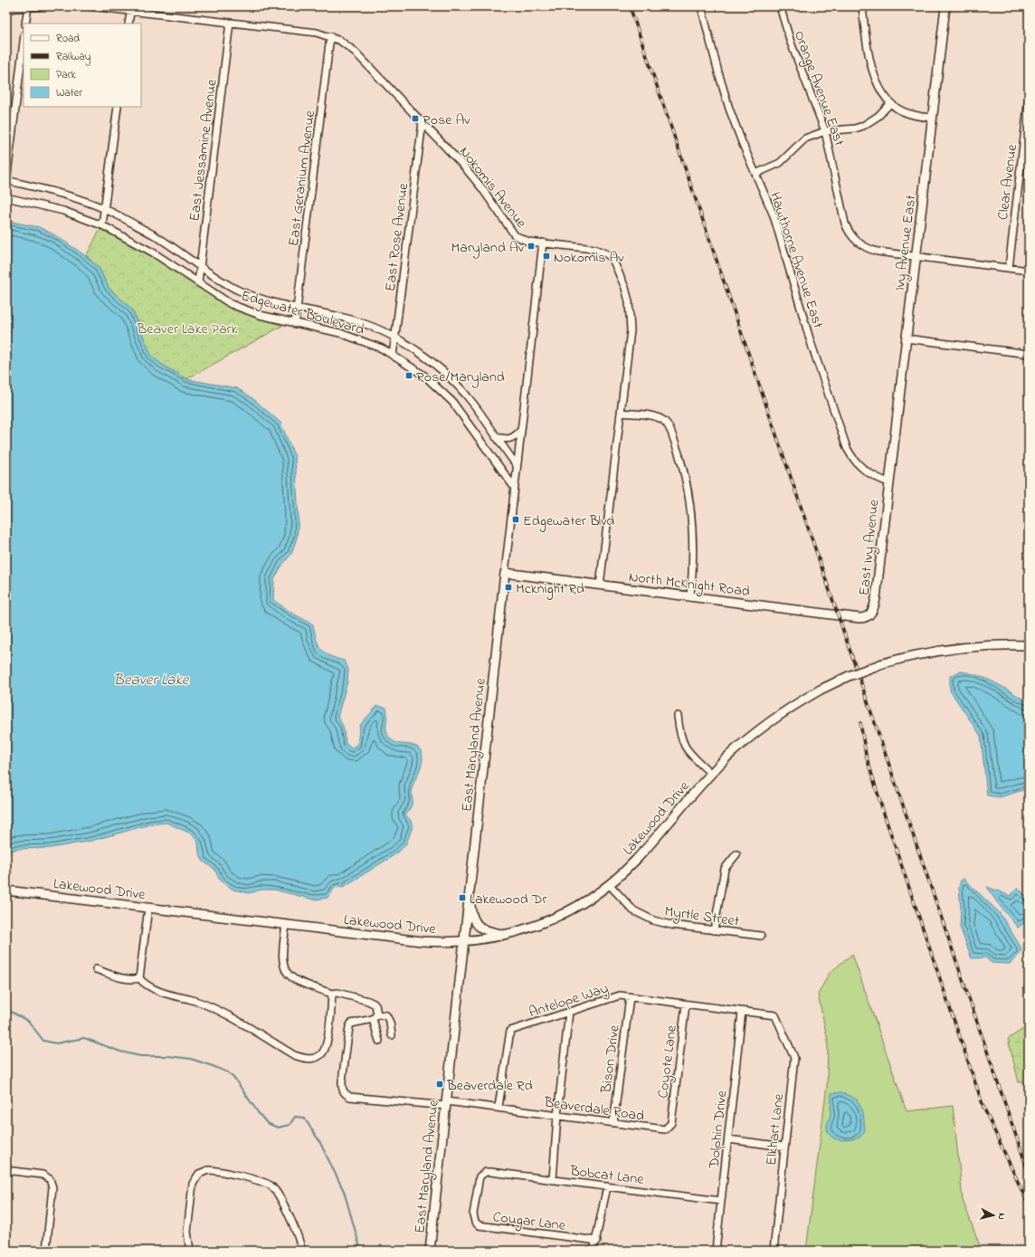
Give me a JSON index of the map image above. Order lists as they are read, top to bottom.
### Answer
{
  "streets": {
    "street": [
      "Orange Avenue East",
      "East Jessamine Avenue",
      "East Geranium Avenue",
      "Clear Avenue",
      "Nokomis Avenue",
      "East Rose Avenue",
      "Ivy Avenue East",
      "Hawthorne Avenue East",
      "Edgewater Boulevard",
      "East Ivy Avenue",
      "North McKnight Road",
      "East Maryland Avenue",
      "Lakewood Drive",
      "Myrtle Street",
      "Antelope Way",
      "Bison Drive",
      "Coyote Lane",
      "Beaverdale Road",
      "Dolphin Drive",
      "Elkhart Lane",
      "Bobcat Lane",
      "Cougar Lane"
    ]
  },
  "crossings": [
    ["Orange Avenue East", "Clear Avenue"],
    ["Orange Avenue East", "Ivy Avenue East"],
    ["East Jessamine Avenue", "Nokomis Avenue"],
    ["East Jessamine Avenue", "Edgewater Boulevard"],
    ["East Geranium Avenue", "Nokomis Avenue"],
    ["East Geranium Avenue", "Edgewater Boulevard"],
    ["Nokomis Avenue", "East Rose Avenue"],
    ["Nokomis Avenue", "North McKnight Road"],
    ["Nokomis Avenue", "East Maryland Avenue"],
    ["East Rose Avenue", "Edgewater Boulevard"],
    ["Ivy Avenue East", "Hawthorne Avenue East"],
    ["Ivy Avenue East", "East Ivy Avenue"],
    ["Hawthorne Avenue East", "East Ivy Avenue"],
    ["Edgewater Boulevard", "East Maryland Avenue"],
    ["East Ivy Avenue", "North McKnight Road"],
    ["North McKnight Road", "East Maryland Avenue"],
    ["East Maryland Avenue", "Lakewood Drive"],
    ["East Maryland Avenue", "Beaverdale Road"],
    ["Lakewood Drive", "Myrtle Street"],
    ["Antelope Way", "Bison Drive"],
    ["Antelope Way", "Coyote Lane"],
    ["Antelope Way", "Beaverdale Road"],
    ["Antelope Way", "Dolphin Drive"],
    ["Antelope Way", "Elkhart Lane"],
    ["Bison Drive", "Beaverdale Road"],
    ["Coyote Lane", "Beaverdale Road"],
    ["Dolphin Drive", "Bobcat Lane"],
    ["Bobcat Lane", "Cougar Lane"]
  ],
  "water": ["Beaver Lake"],
  "parks": ["Beaver Lake Park"],
  "places": {
    "transit": [
      "Rose Av",
      "Maryland Av",
      "Nokomis Av",
      "Rose/Maryland",
      "Edgewater Blvd",
      "Mcknight Rd",
      "Lakewood Dr",
      "Beaverdale Rd"
    ]
  },
  "legend": [
    "Road",
    "Railway",
    "Park",
    "Water"
  ],
  "north": "right"
}
